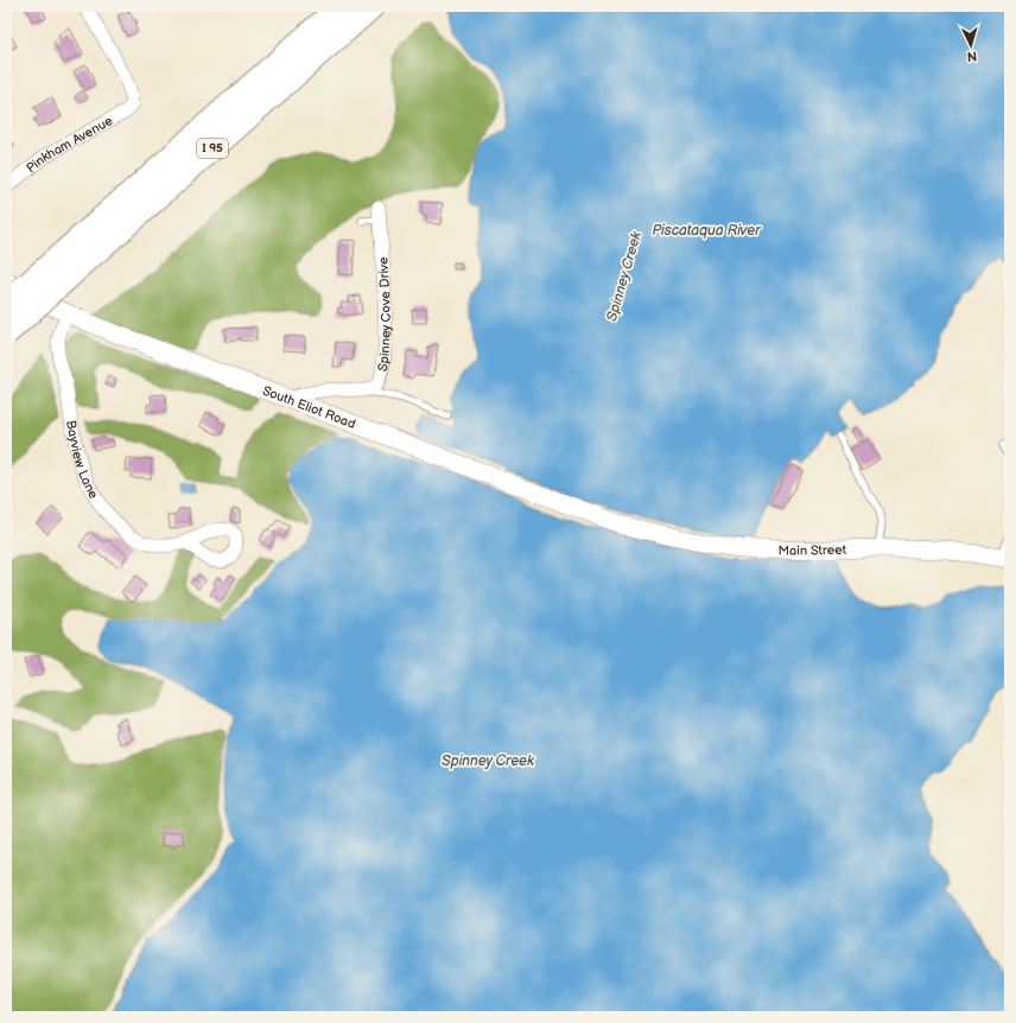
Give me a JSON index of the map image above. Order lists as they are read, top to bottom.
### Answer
{
  "streets": {
    "highway": ["I 95"],
    "main road": ["South Eliot Road", "Main Street"],
    "street": ["Pinkham Avenue", "Spinney Cove Drive", "Bayview Lane"]
  },
  "crossings": [
    ["South Eliot Road", "Bayview Lane"],
    ["South Eliot Road", "Main Street"]
  ],
  "water": ["Piscataqua River", "Spinney Creek"],
  "north": "bottom"
}
